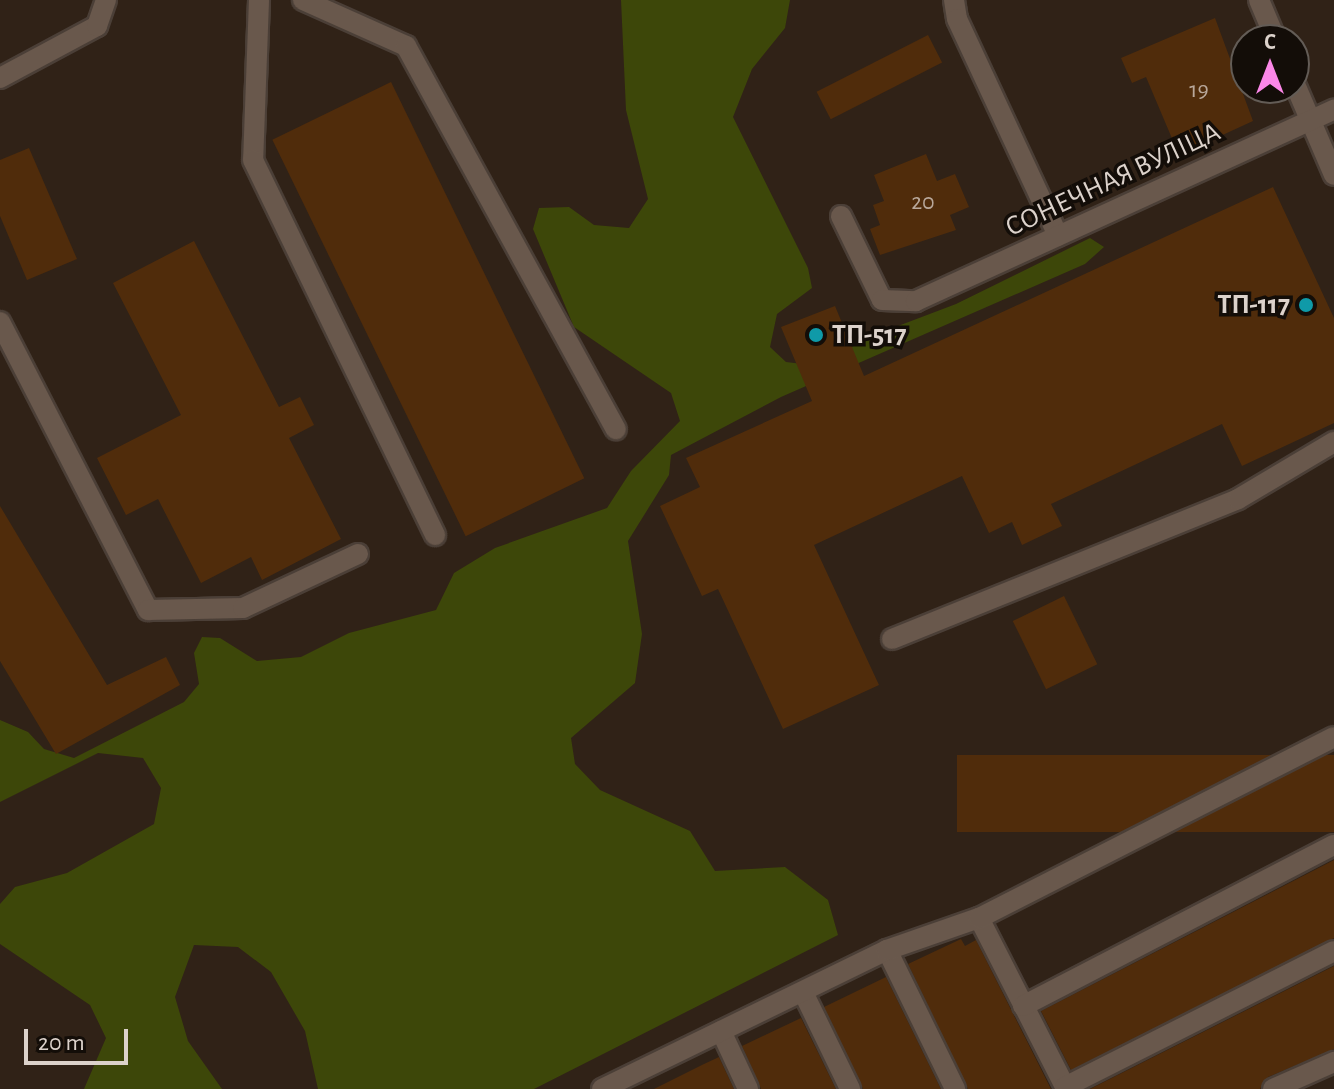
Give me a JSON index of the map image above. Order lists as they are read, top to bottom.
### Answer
{
  "streets": {
    "street": ["СОНЕЧНАЯ ВУЛІЦА"]
  },
  "places": ["ТП-117", "ТП-517"],
  "house_numbers": ["19", "20"],
  "scale_bar": "20 m",
  "north": "top"
}
